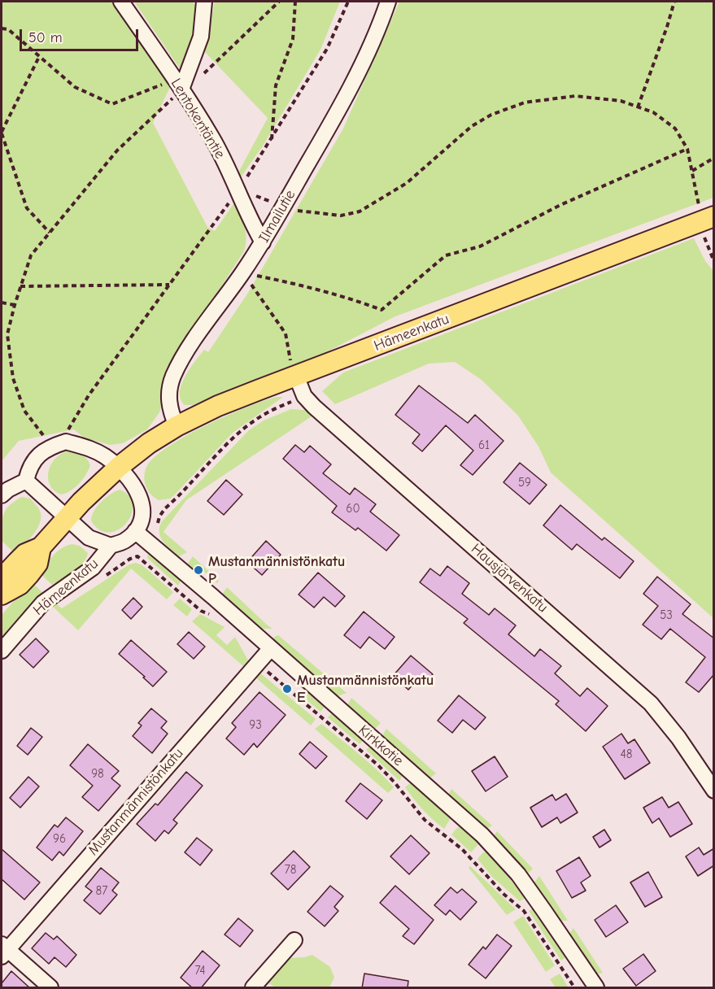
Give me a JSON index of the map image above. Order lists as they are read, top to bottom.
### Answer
{
  "streets": {
    "main road": ["Hämeenkatu"],
    "street": [
      "Lentokentäntie",
      "Ilmailutie",
      "Hausjärvenkatu",
      "Kirkkotie",
      "Mustanmännistönkatu"
    ]
  },
  "crossings": [
    ["Lentokentäntie", "Ilmailutie"],
    ["Ilmailutie", "Hämeenkatu"],
    ["Hämeenkatu", "Hausjärvenkatu"],
    ["Hämeenkatu", "Kirkkotie"],
    ["Kirkkotie", "Mustanmännistönkatu"]
  ],
  "places": ["Mustanmännistönkatu P", "Mustanmännistönkatu E"],
  "house_numbers": [
    "61",
    "59",
    "60",
    "53",
    "93",
    "48",
    "98",
    "96",
    "78",
    "87",
    "74"
  ],
  "scale_bar": "50 m"
}
